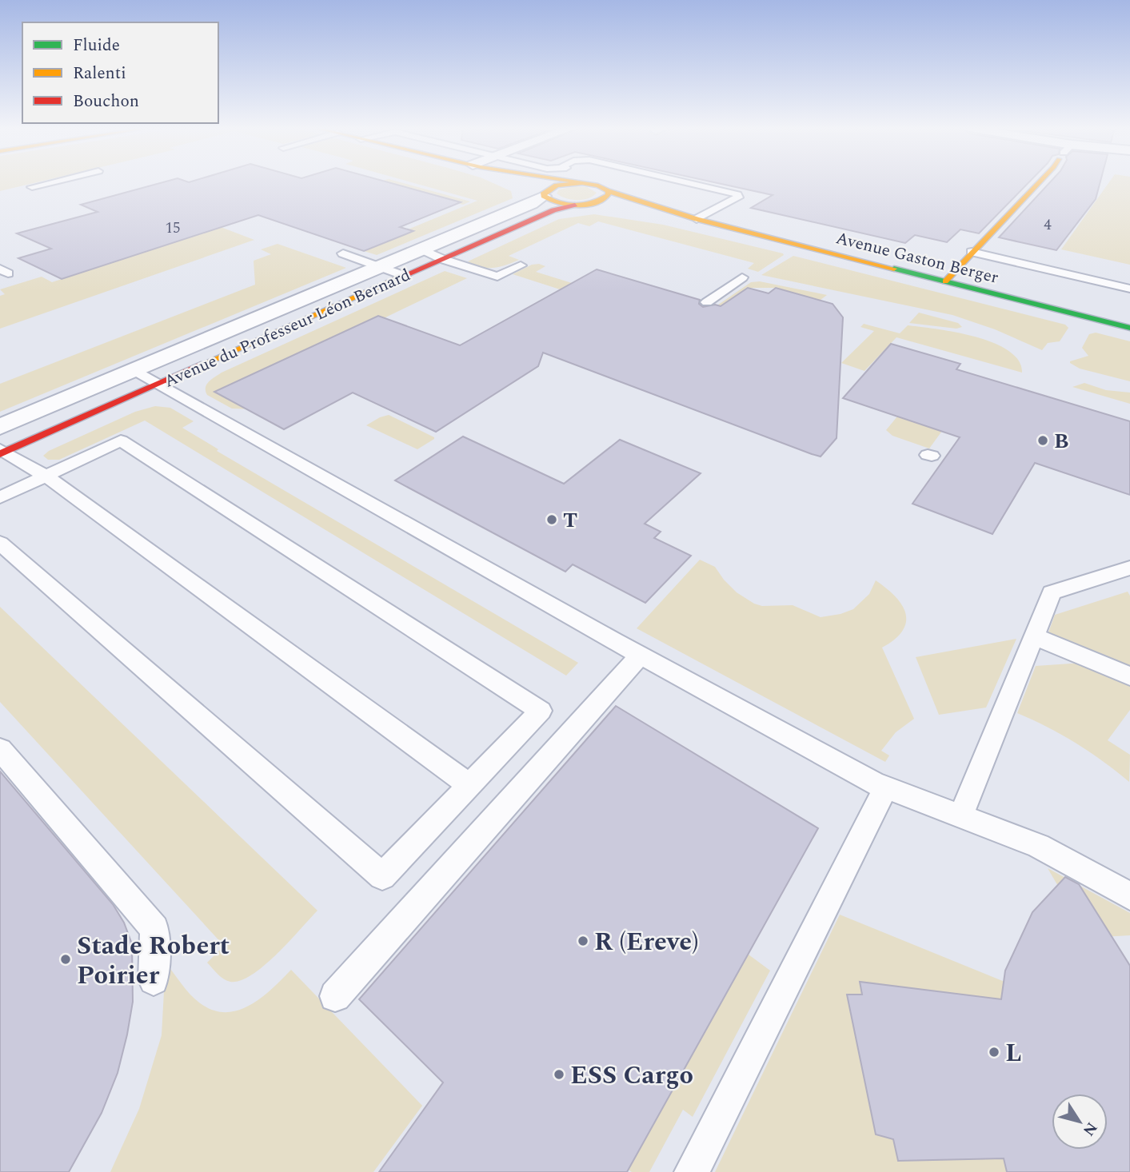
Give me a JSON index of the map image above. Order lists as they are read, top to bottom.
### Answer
{
  "streets": {
    "street": ["Avenue Gaston Berger", "Avenue du Professeur Léon Bernard"]
  },
  "crossings": [
    ["Avenue Gaston Berger", "Avenue du Professeur Léon Bernard"]
  ],
  "places": [
    "B",
    "T",
    "R (Ereve)",
    "Stade Robert Poirier",
    "L",
    "ESS Cargo"
  ],
  "house_numbers": ["4", "15"],
  "legend": ["Fluide", "Ralenti", "Bouchon"],
  "north": "bottom right"
}
